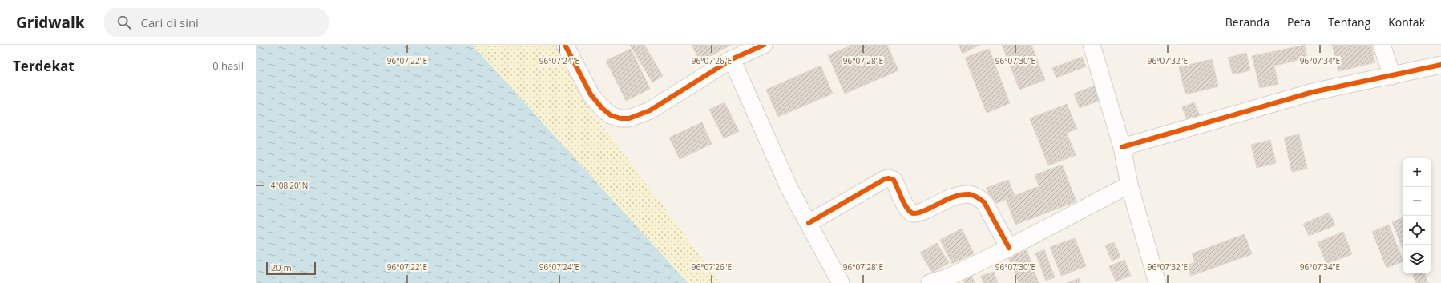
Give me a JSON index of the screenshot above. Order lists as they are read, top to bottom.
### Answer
{
  "scale_bar": "20 m",
  "page": {
    "header": "Gridwalk",
    "search": "Cari di sini",
    "nav": [
      "Beranda",
      "Peta",
      "Tentang",
      "Kontak"
    ],
    "heading": ["Terdekat", "0 hasil"],
    "map_buttons": ["+", "−"],
    "scale": "20 m"
  },
  "coordinates": [
    "96°07'22\"E",
    "96°07'24\"E",
    "96°07'26\"E",
    "96°07'28\"E",
    "96°07'30\"E",
    "96°07'32\"E",
    "96°07'34\"E",
    "4°08'20\"N"
  ]
}
